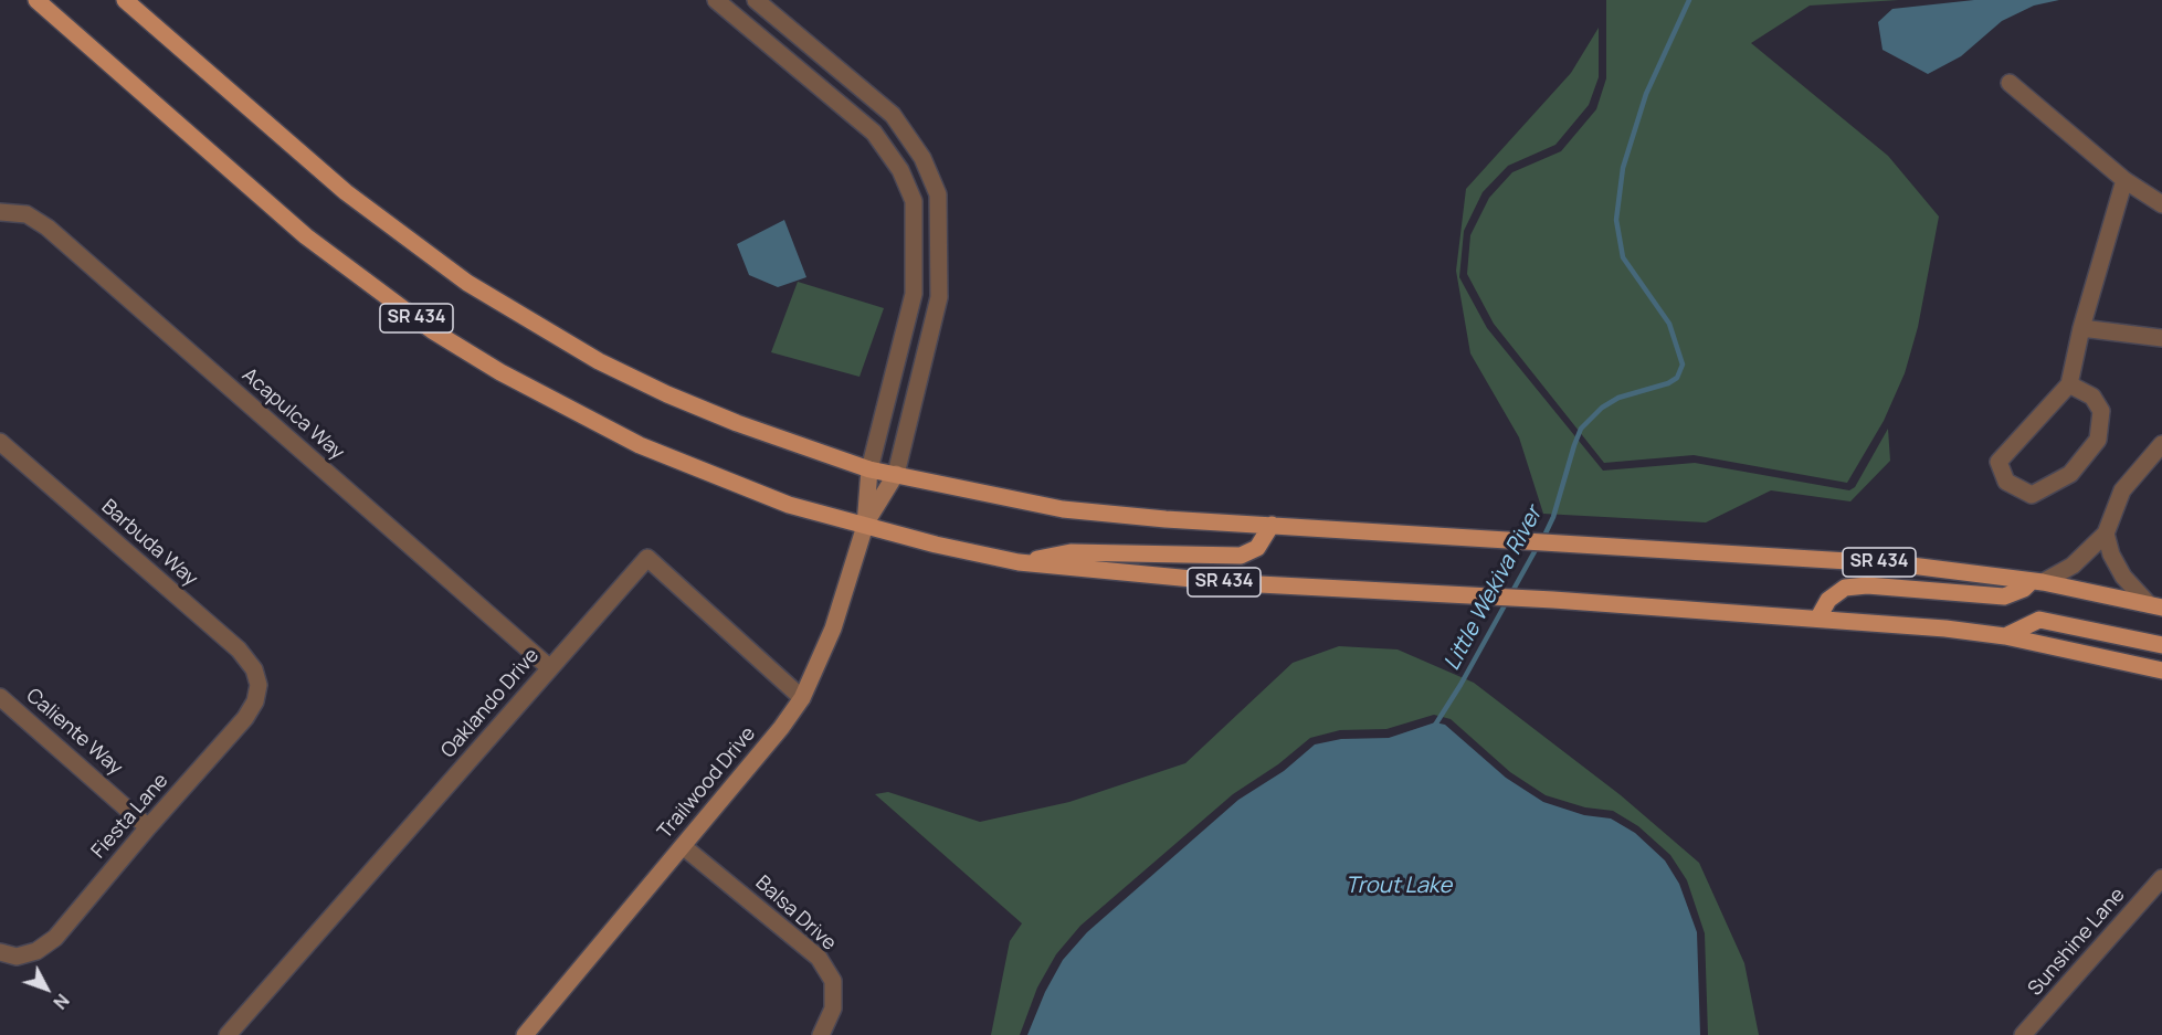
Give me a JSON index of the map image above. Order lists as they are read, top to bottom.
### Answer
{
  "streets": {
    "main road": ["SR 434"],
    "street": [
      "Acapulca Way",
      "Barbuda Way",
      "Oaklando Drive",
      "Caliente Way",
      "Trailwood Drive",
      "Fiesta Lane",
      "Balsa Drive",
      "Sunshine Lane"
    ]
  },
  "crossings": [
    ["SR 434", "Trailwood Drive"],
    ["Acapulca Way", "Oaklando Drive"],
    ["Barbuda Way", "Fiesta Lane"],
    ["Oaklando Drive", "Trailwood Drive"],
    ["Caliente Way", "Fiesta Lane"],
    ["Trailwood Drive", "Balsa Drive"]
  ],
  "water": ["Little Wekiva River", "Trout Lake"],
  "north": "bottom right"
}
